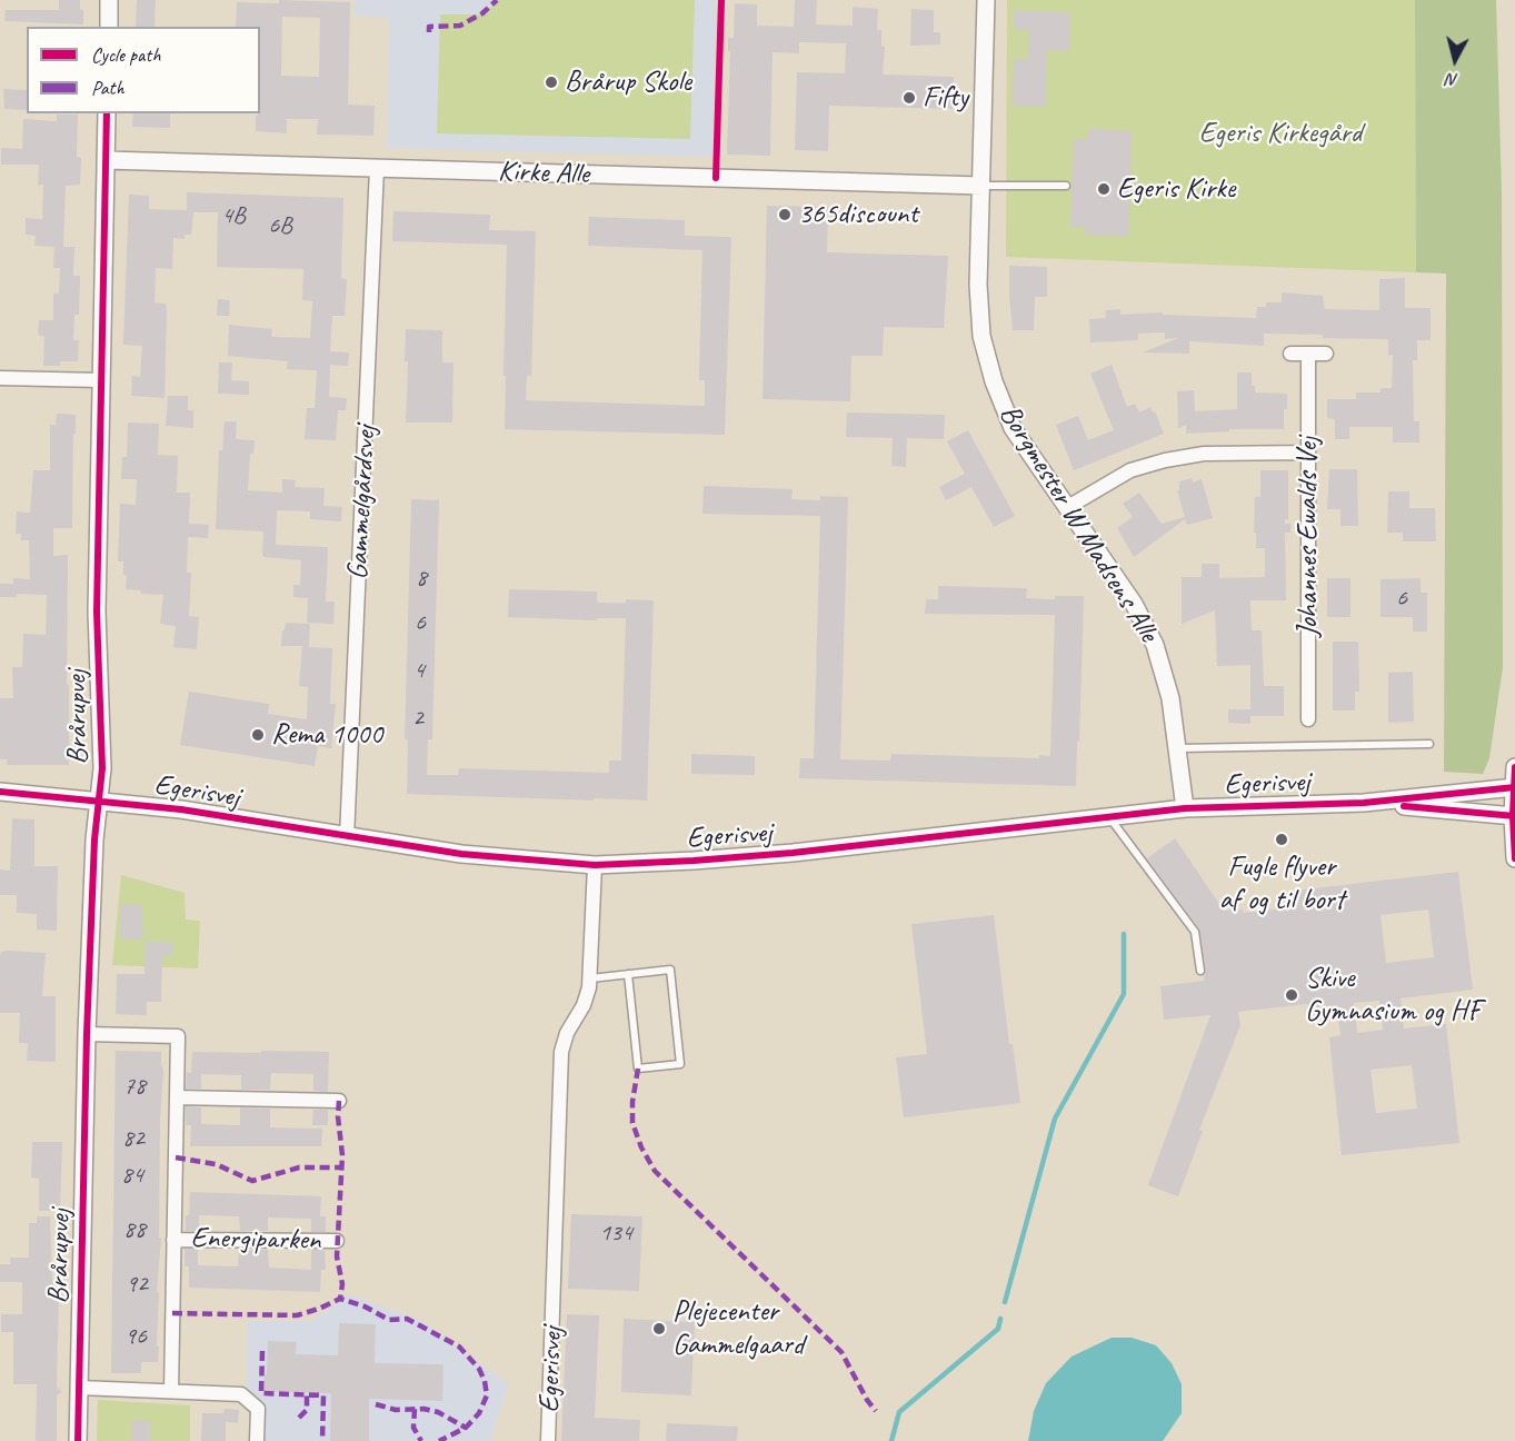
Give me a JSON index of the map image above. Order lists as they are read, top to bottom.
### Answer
{
  "streets": {
    "street": [
      "Kirke Alle",
      "Gammelgårdsvej",
      "Borgmester W Madsens Alle",
      "Johannes Ewalds Vej",
      "Brårupvej",
      "Egerisvej",
      "Energiparken"
    ]
  },
  "crossings": [
    ["Kirke Alle", "Gammelgårdsvej"],
    ["Kirke Alle", "Borgmester W Madsens Alle"],
    ["Kirke Alle", "Brårupvej"],
    ["Gammelgårdsvej", "Egerisvej"],
    ["Borgmester W Madsens Alle", "Egerisvej"],
    ["Brårupvej", "Egerisvej"],
    ["Brårupvej", "Energiparken"]
  ],
  "parks": ["Egeris Kirkegård"],
  "places": [
    "Brårup Skole",
    "Fifty",
    "Egeris Kirke",
    "365discount",
    "Rema 1000",
    "Fugle flyver af og til bort",
    "Skive Gymnasium og HF",
    "Plejecenter Gammelgaard"
  ],
  "house_numbers": [
    "4B",
    "6B",
    "8",
    "6",
    "6",
    "4",
    "2",
    "78",
    "82",
    "84",
    "88",
    "134",
    "92",
    "96"
  ],
  "legend": ["Cycle path", "Path"],
  "north": "bottom"
}
